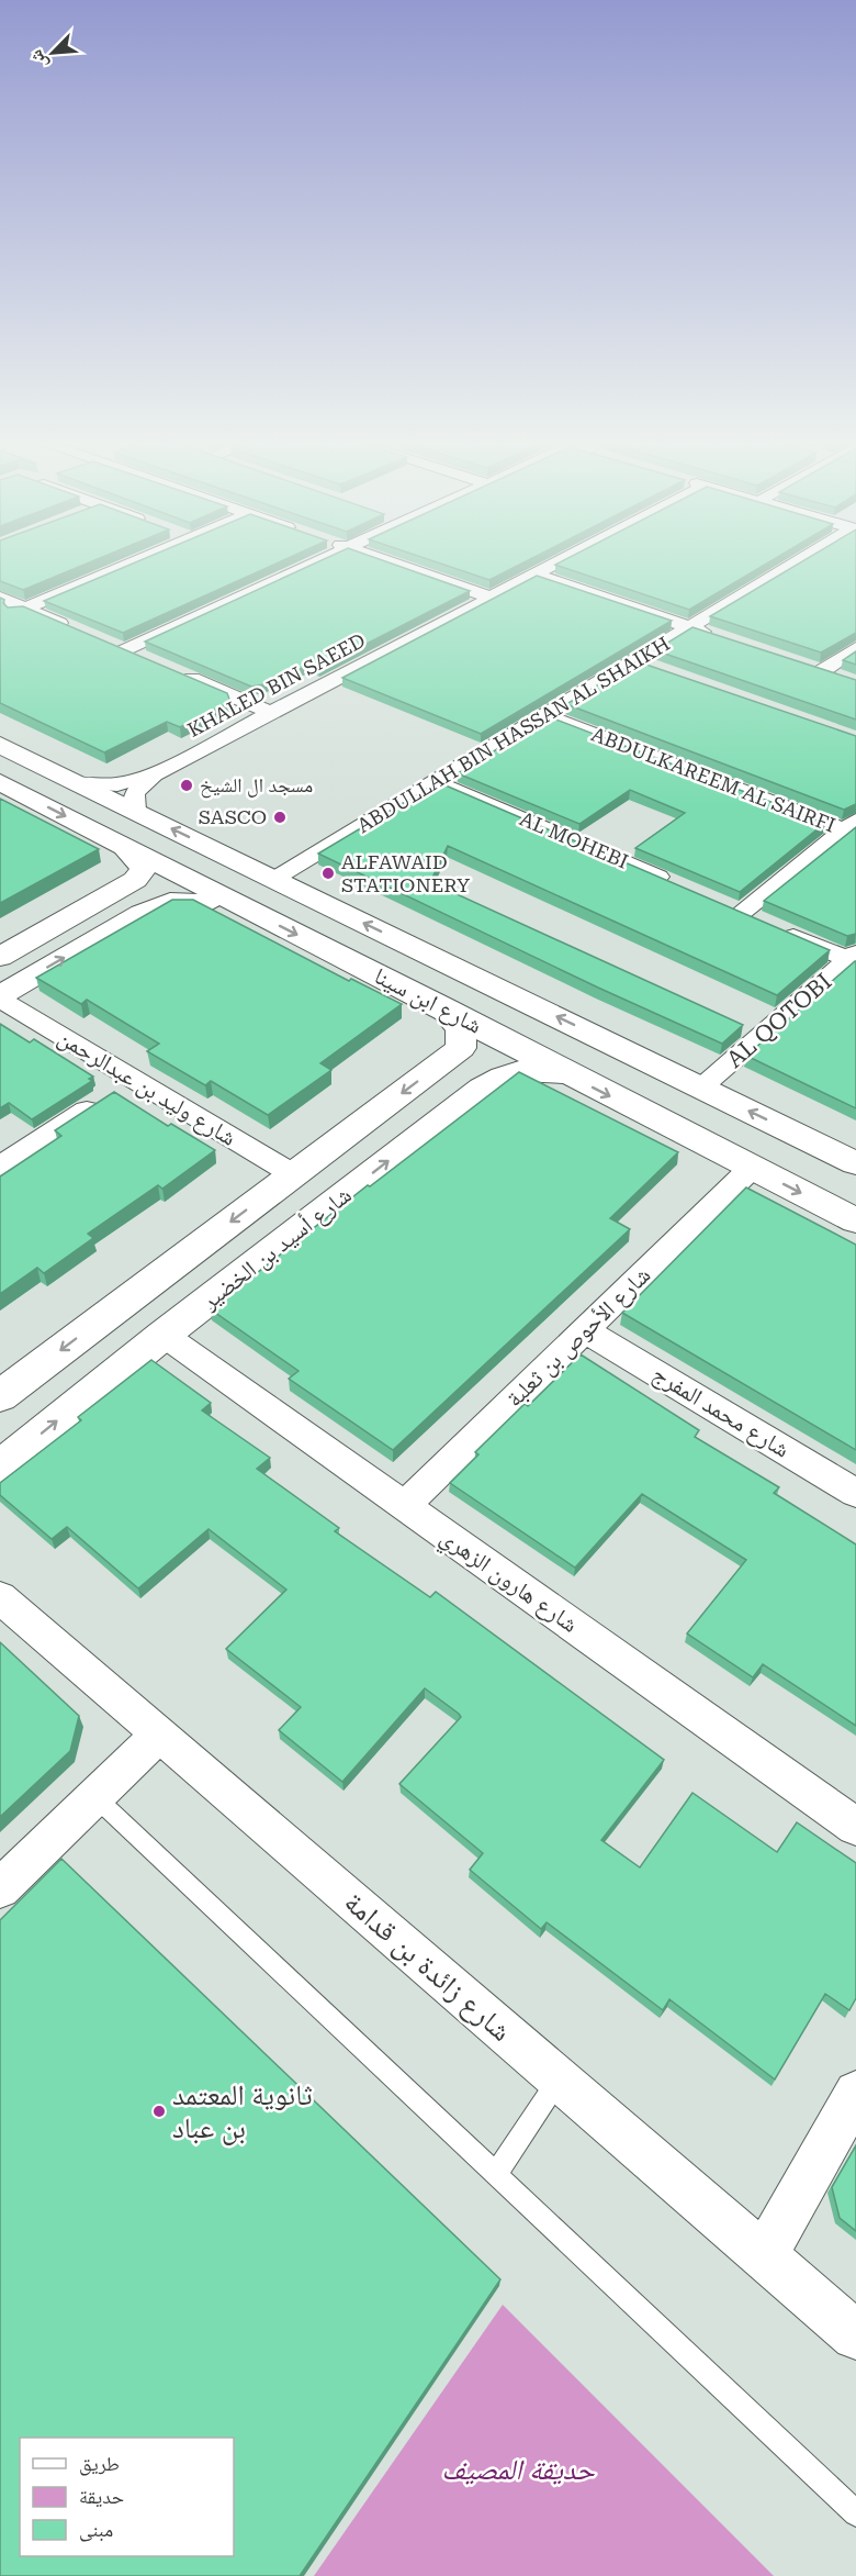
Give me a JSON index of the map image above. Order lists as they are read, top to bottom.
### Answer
{
  "streets": {
    "street": [
      "KHALED BIN SAEED",
      "ABDULLAH BIN HASSAN AL SHAIKH",
      "ABDULKAREEM AL SAIRFI",
      "AL MOHEBI",
      "شارع ابن سينا",
      "AL QOTOBI",
      "شارع وليد بن عبدالرحمن",
      "شارع أسيد بن الخضير",
      "شارع الأحوص بن ثعلبة",
      "شارع محمد المفرج",
      "شارع هارون الزهري",
      "شارع زائدة بن قدامة"
    ]
  },
  "crossings": [
    ["KHALED BIN SAEED", "شارع ابن سينا"],
    ["ABDULLAH BIN HASSAN AL SHAIKH", "ABDULKAREEM AL SAIRFI"],
    ["ABDULLAH BIN HASSAN AL SHAIKH", "AL MOHEBI"],
    ["ABDULLAH BIN HASSAN AL SHAIKH", "شارع ابن سينا"],
    ["شارع ابن سينا", "AL QOTOBI"],
    ["شارع ابن سينا", "شارع أسيد بن الخضير"],
    ["شارع ابن سينا", "شارع الأحوص بن ثعلبة"],
    ["شارع وليد بن عبدالرحمن", "شارع أسيد بن الخضير"],
    ["شارع أسيد بن الخضير", "شارع هارون الزهري"],
    ["شارع الأحوص بن ثعلبة", "شارع محمد المفرج"],
    ["شارع الأحوص بن ثعلبة", "شارع هارون الزهري"]
  ],
  "parks": ["حديقة المصيف"],
  "places": [
    "مسجد ال الشيخ",
    "SASCO",
    "ALFAWAID STATIONERY",
    "ثانوية المعتمد بن عباد"
  ],
  "legend": ["طريق", "حديقة", "مبنى"],
  "north": "bottom left"
}
